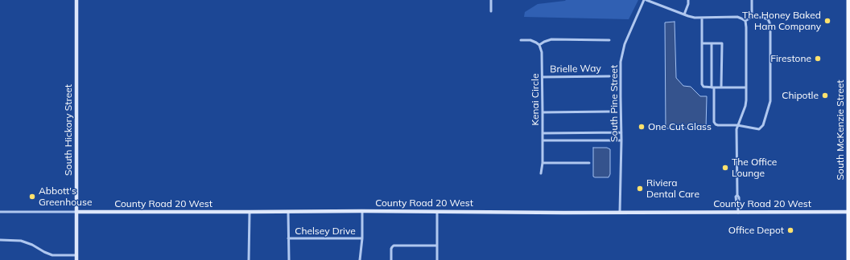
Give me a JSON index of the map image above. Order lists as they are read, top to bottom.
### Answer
{
  "streets": {
    "main road": ["South McKenzie Street"],
    "street": [
      "Brielle Way",
      "Kenai Circle",
      "South Pine Street",
      "South Hickory Street",
      "County Road 20 West",
      "Chelsey Drive"
    ]
  },
  "crossings": [
    ["Brielle Way", "Kenai Circle"],
    ["South Pine Street", "County Road 20 West"],
    ["South Hickory Street", "County Road 20 West"],
    ["South McKenzie Street", "County Road 20 West"]
  ],
  "places": [
    "The Honey Baked Ham Company",
    "Firestone",
    "Chipotle",
    "One Cut Glass",
    "The Office Lounge",
    "Riviera Dental Care",
    "Abbott's Greenhouse",
    "Office Depot"
  ]
}
